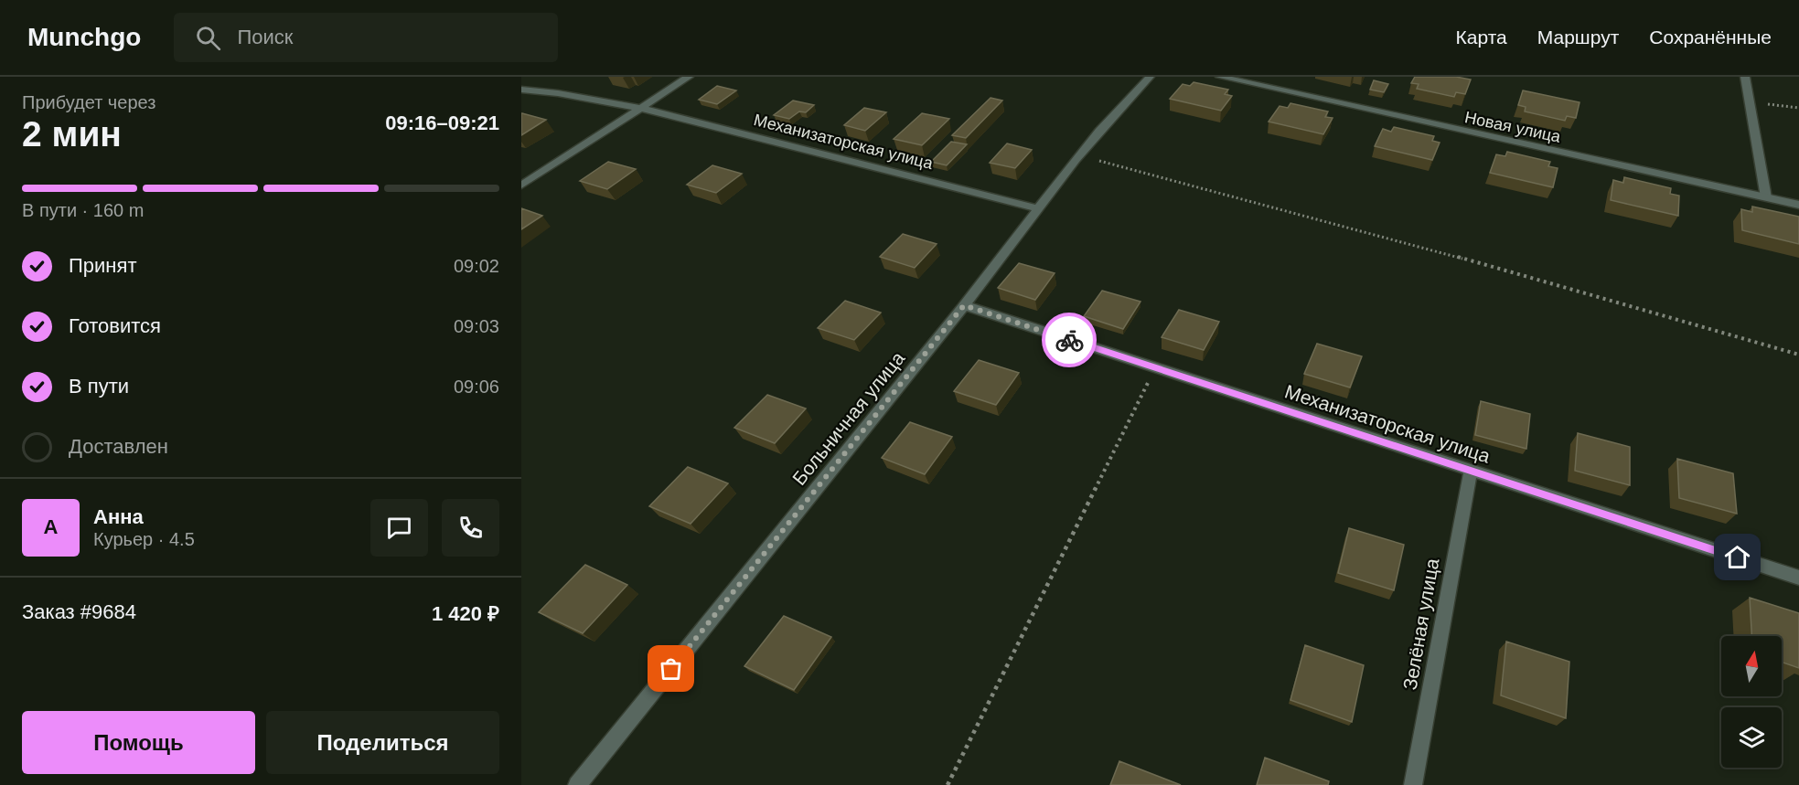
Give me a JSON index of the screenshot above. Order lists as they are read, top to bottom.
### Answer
{
  "streets": {
    "street": [
      "Новая улица",
      "Механизаторская улица",
      "Больничная улица",
      "Зелёная улица"
    ]
  },
  "crossings": [
    ["Механизаторская улица", "Больничная улица"],
    ["Механизаторская улица", "Зелёная улица"]
  ],
  "north": "top",
  "page": {
    "header": "Munchgo",
    "search": "Поиск",
    "nav": ["Карта", "Маршрут", "Сохранённые"],
    "heading": ["2 мин", "Прибудет через", "09:16–09:21"],
    "panel": [
      "Анна",
      "Курьер · 4.5",
      "Заказ #9684",
      "1 420 ₽"
    ],
    "bar": "В пути · 160 m",
    "list": [
      ["Принят", "09:02"],
      ["Готовится", "09:03"],
      ["В пути", "09:06"],
      "Доставлен"
    ],
    "round": "А",
    "buttons": ["Помощь", "Поделиться"]
  }
}
